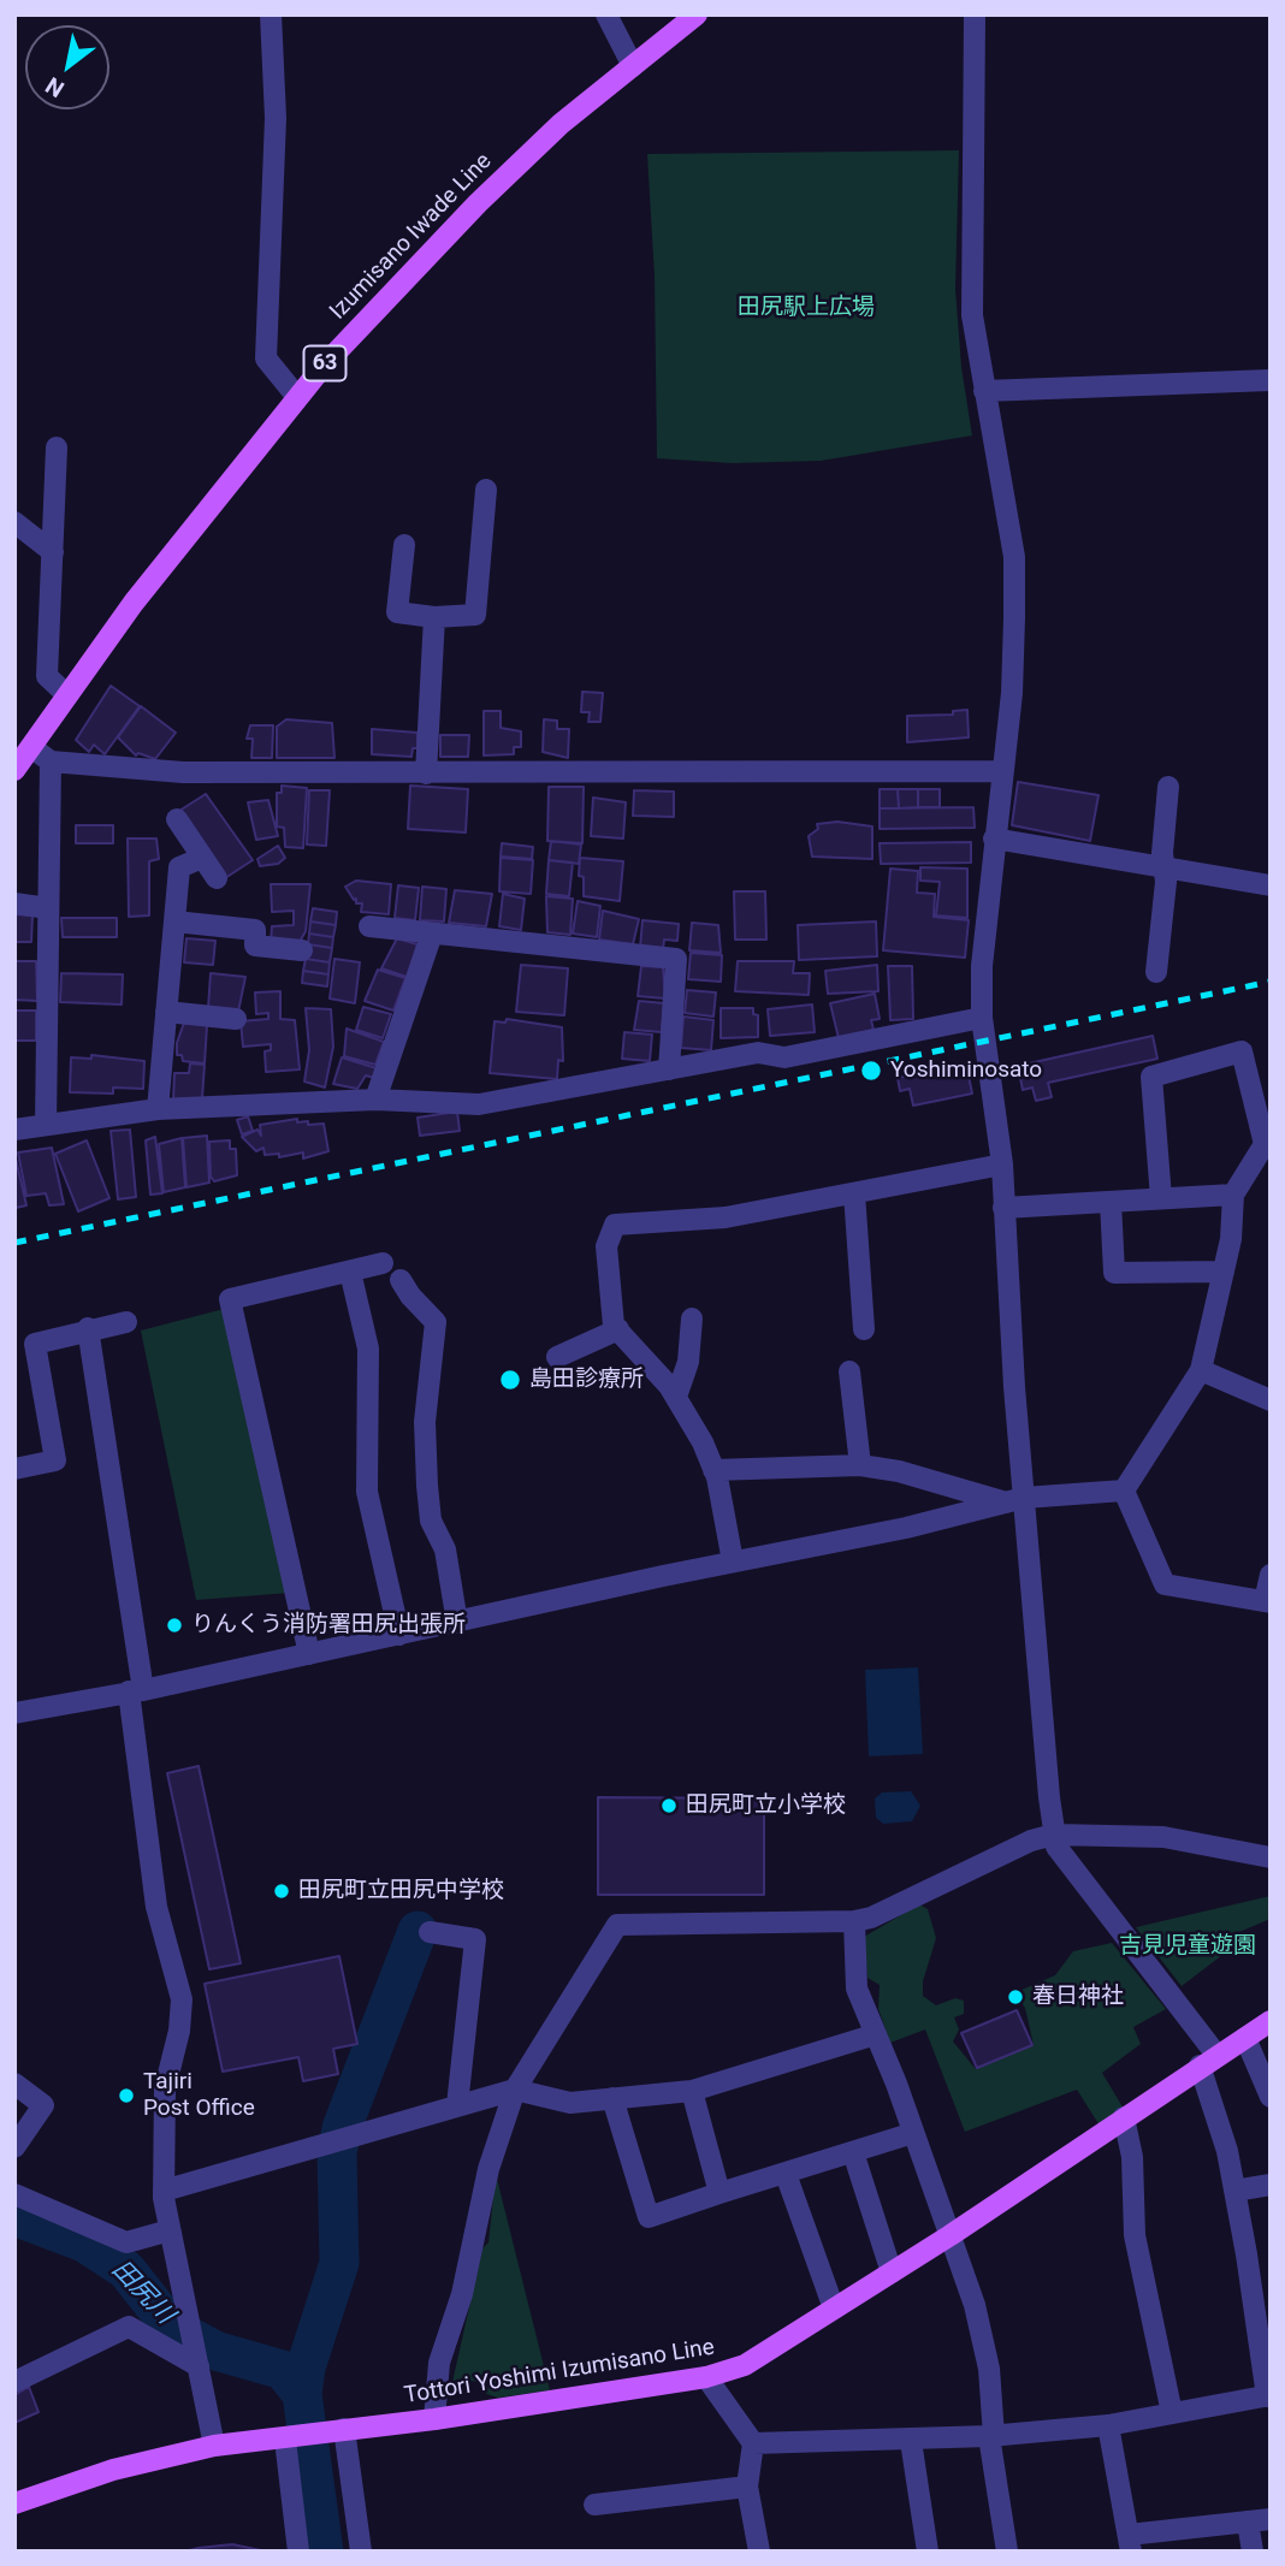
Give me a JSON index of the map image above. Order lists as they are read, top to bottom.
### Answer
{
  "streets": {
    "main road": ["Izumisano Iwade Line", "63", "Tottori Yoshimi Izumisano Line"]
  },
  "water": ["田尻川"],
  "parks": ["田尻駅上広場", "吉見児童遊園"],
  "places": [
    "Yoshiminosato",
    "島田診療所",
    "りんくう消防署田尻出張所",
    "田尻町立小学校",
    "田尻町立田尻中学校",
    "春日神社",
    "Tajiri Post Office"
  ],
  "north": "bottom left"
}
